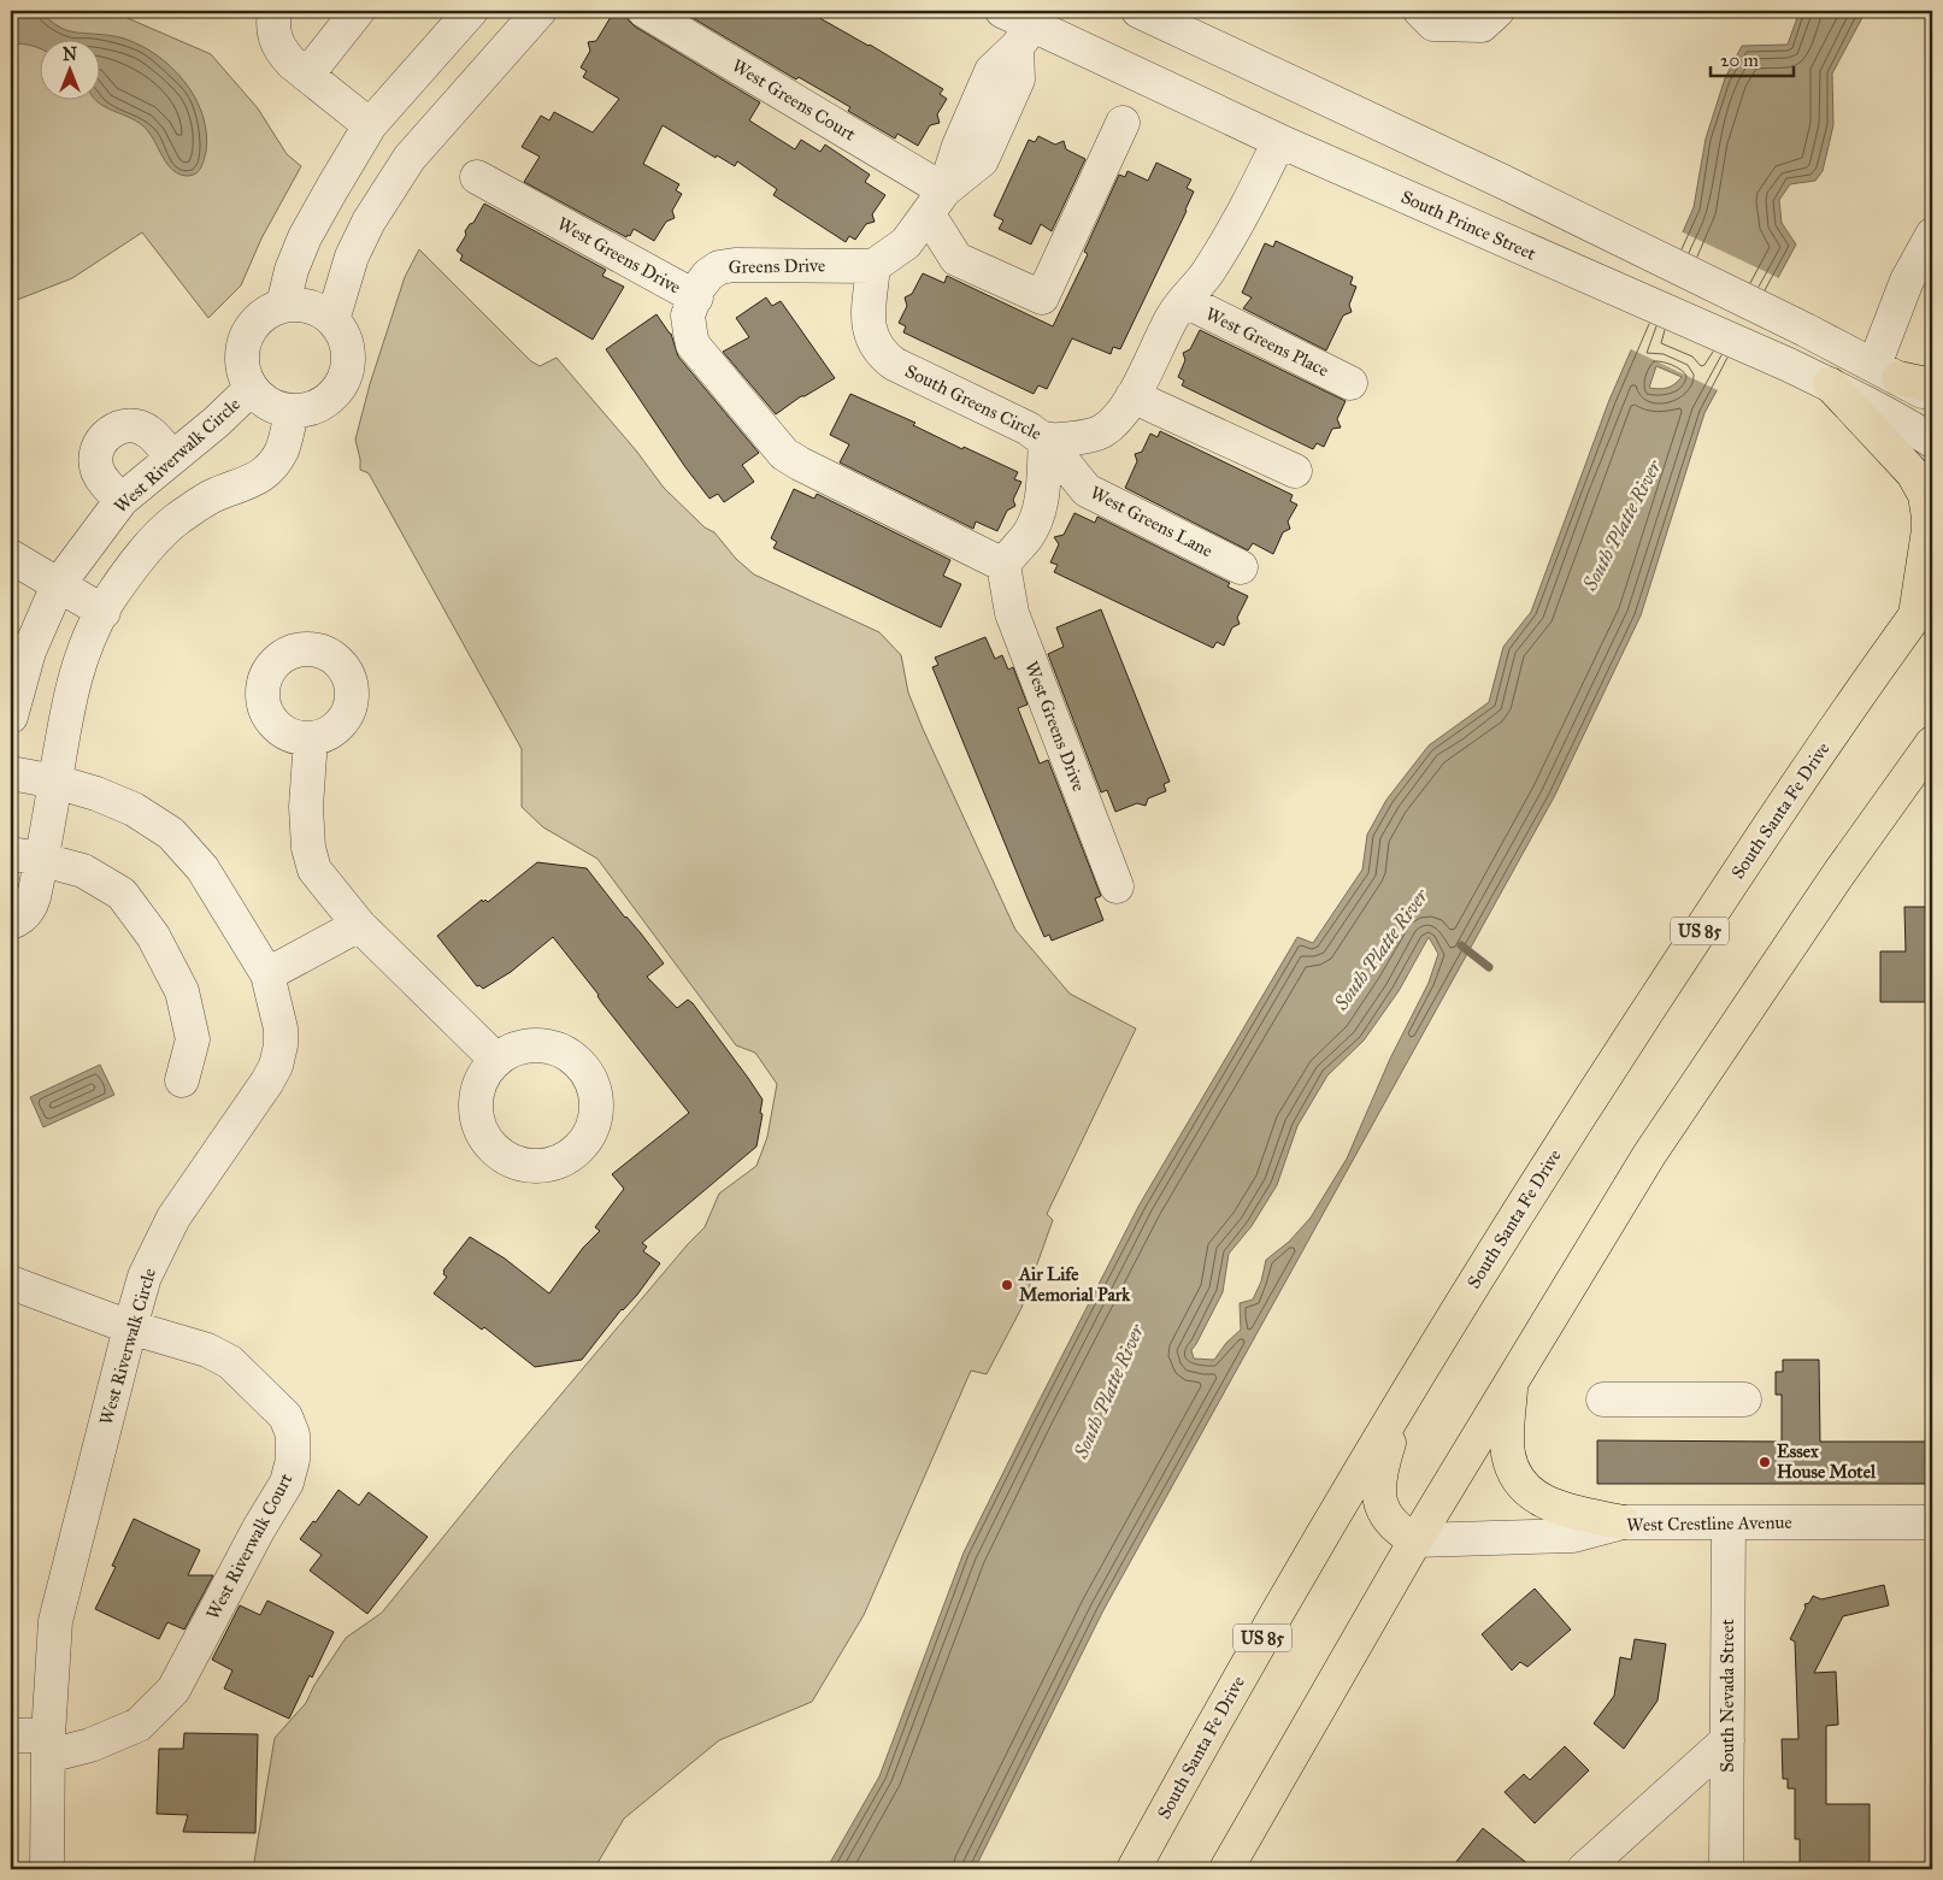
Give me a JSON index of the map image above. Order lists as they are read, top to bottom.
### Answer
{
  "streets": {
    "highway": ["South Santa Fe Drive", "US 85"],
    "street": [
      "West Greens Court",
      "South Prince Street",
      "West Greens Drive",
      "Greens Drive",
      "West Greens Place",
      "South Greens Circle",
      "West Riverwalk Circle",
      "West Greens Lane",
      "West Crestline Avenue",
      "West Riverwalk Court",
      "South Nevada Street"
    ]
  },
  "crossings": [
    ["South Prince Street", "South Greens Circle"],
    ["West Greens Drive", "Greens Drive"],
    ["Greens Drive", "South Greens Circle"],
    ["West Greens Place", "South Greens Circle"],
    ["South Greens Circle", "West Greens Lane"],
    ["West Riverwalk Circle", "West Riverwalk Court"],
    ["West Crestline Avenue", "South Nevada Street"]
  ],
  "water": ["South Platte River"],
  "places": ["Air Life Memorial Park", "Essex House Motel"],
  "scale_bar": "20 m",
  "north": "top"
}
